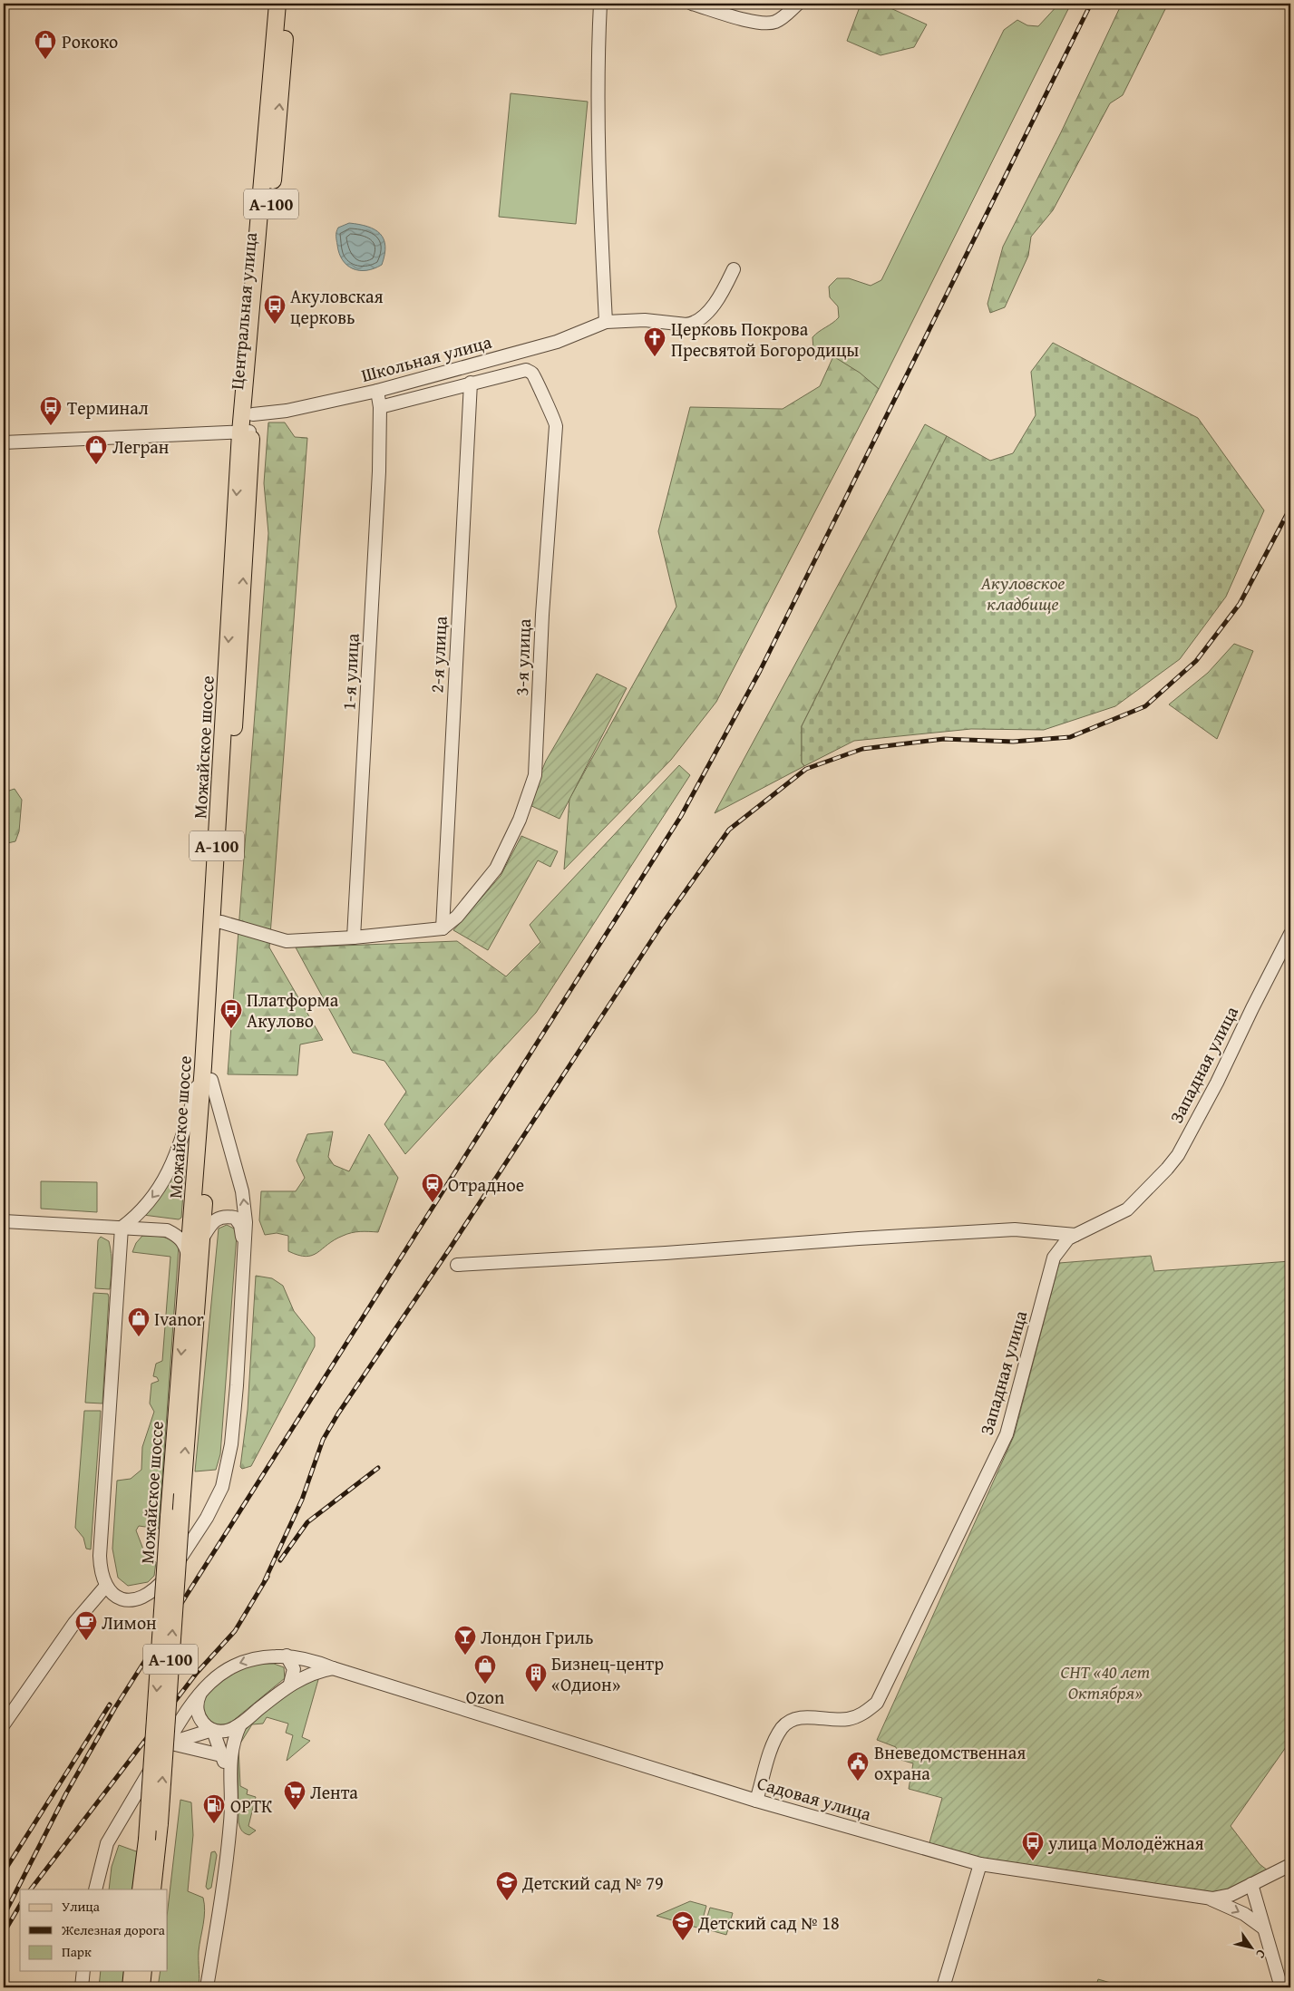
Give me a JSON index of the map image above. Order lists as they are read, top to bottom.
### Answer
{
  "streets": {
    "main road": ["А-100", "Центральная улица", "Можайское шоссе"],
    "street": [
      "Школьная улица",
      "2-я улица",
      "3-я улица",
      "1-я улица",
      "Западная улица",
      "Садовая улица"
    ]
  },
  "crossings": [
    ["Центральная улица", "Школьная улица"],
    ["Центральная улица", "Можайское шоссе"],
    ["Школьная улица", "1-я улица"],
    ["Школьная улица", "Можайское шоссе"],
    ["2-я улица", "3-я улица"],
    ["Западная улица", "Садовая улица"]
  ],
  "parks": ["Акуловское кладбище", "СНТ «40 лет Октября»"],
  "places": {
    "shop": [
      "Рококо",
      "Легран",
      "Ivanor",
      "Ozon"
    ],
    "bus stop": [
      "Акуловская церковь",
      "Терминал",
      "Платформа Акулово",
      "улица Молодёжная"
    ],
    "church": ["Церковь Покрова Пресвятой Богородицы"],
    "station": ["Отрадное"],
    "cafe": ["Лимон"],
    "bar": ["Лондон Гриль"],
    "building": ["Бизнец-центр «Одион»"],
    "public building": ["Вневедомственная охрана"],
    "supermarket": ["Лента"],
    "fuel station": ["ОРТК"],
    "school or university": ["Детский сад № 79", "Детский сад № 18"]
  },
  "legend": ["Улица", "Железная дорога", "Парк"],
  "north": "bottom right"
}
